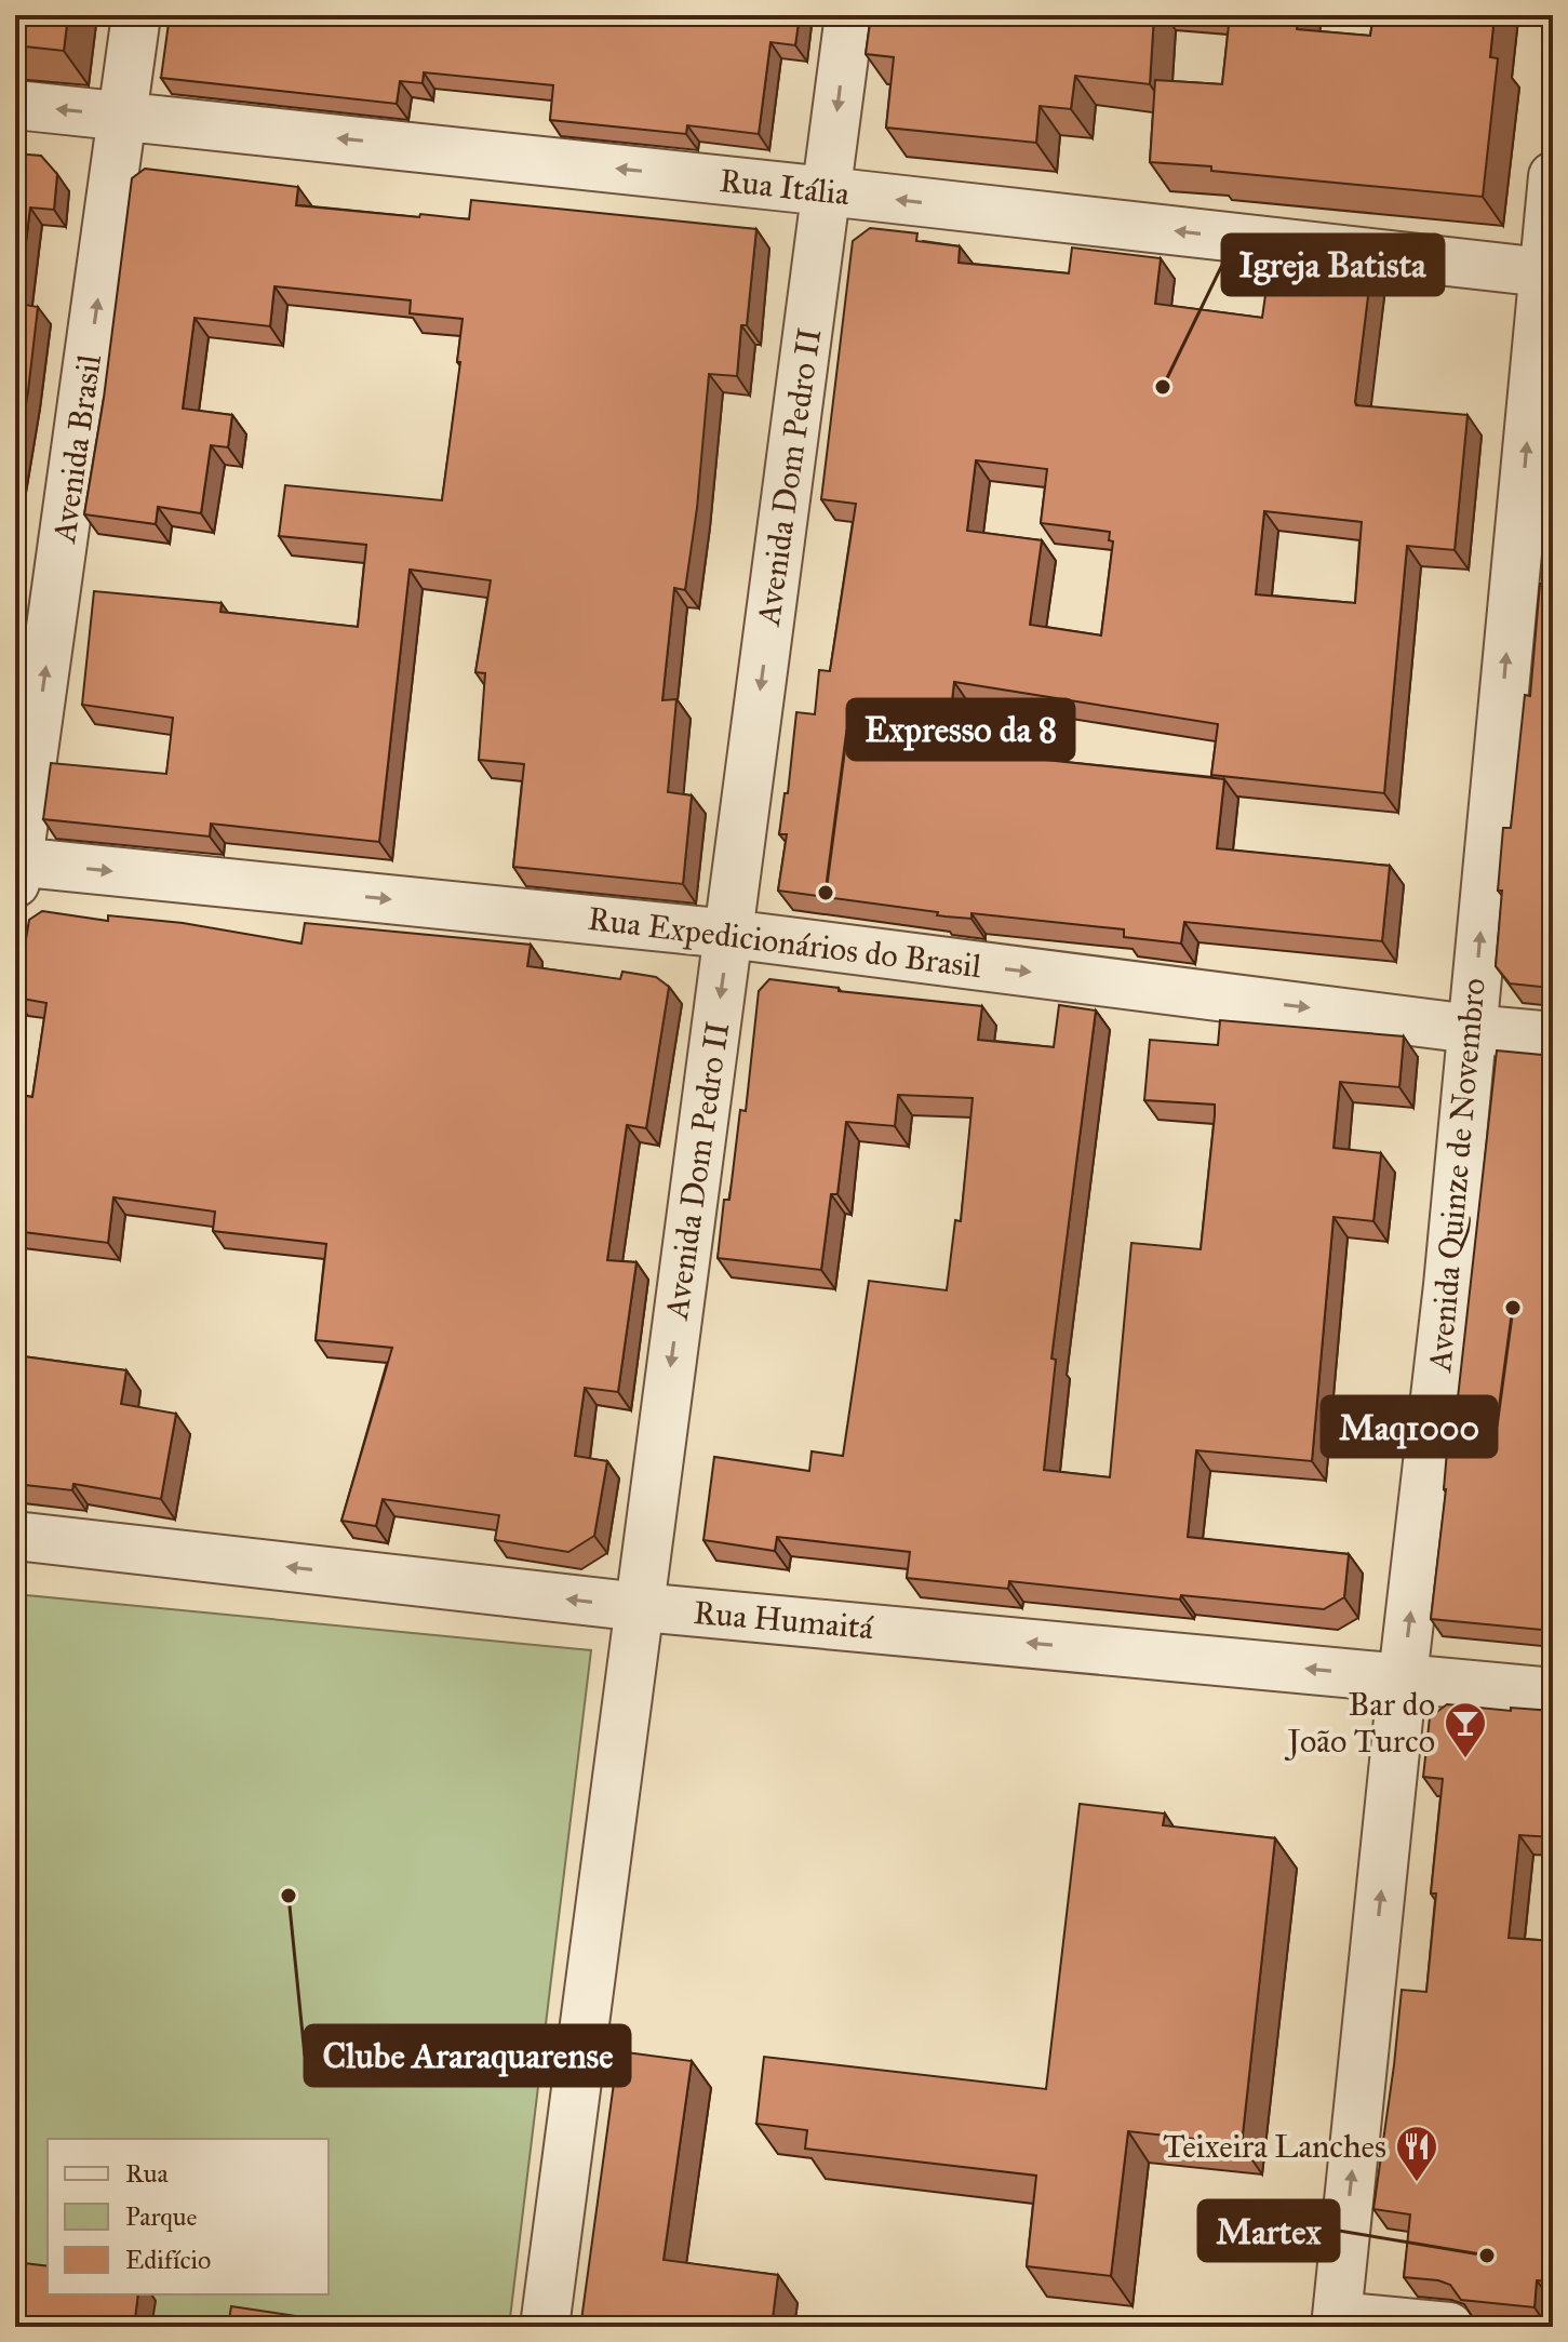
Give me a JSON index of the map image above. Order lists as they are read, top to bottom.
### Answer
{
  "streets": {
    "street": [
      "Rua Itália",
      "Avenida Brasil",
      "Avenida Dom Pedro II",
      "Rua Expedicionários do Brasil",
      "Avenida Quinze de Novembro",
      "Rua Humaitá"
    ]
  },
  "crossings": [
    ["Rua Itália", "Avenida Brasil"],
    ["Rua Itália", "Avenida Dom Pedro II"],
    ["Rua Itália", "Avenida Quinze de Novembro"],
    ["Avenida Brasil", "Rua Expedicionários do Brasil"],
    ["Avenida Dom Pedro II", "Rua Expedicionários do Brasil"],
    ["Avenida Dom Pedro II", "Rua Humaitá"],
    ["Rua Expedicionários do Brasil", "Avenida Quinze de Novembro"],
    ["Avenida Quinze de Novembro", "Rua Humaitá"]
  ],
  "one_way": [
    "Rua Itália",
    "Avenida Brasil",
    "Avenida Dom Pedro II",
    "Rua Expedicionários do Brasil",
    "Avenida Quinze de Novembro",
    "Rua Humaitá"
  ],
  "places": {
    "other": [
      "Igreja Batista",
      "Expresso da 8",
      "Maq1000",
      "Clube Araraquarense",
      "Martex"
    ],
    "bar": ["Bar do João Turco"],
    "restaurant": ["Teixeira Lanches"]
  },
  "legend": ["Rua", "Parque", "Edifício"]
}
